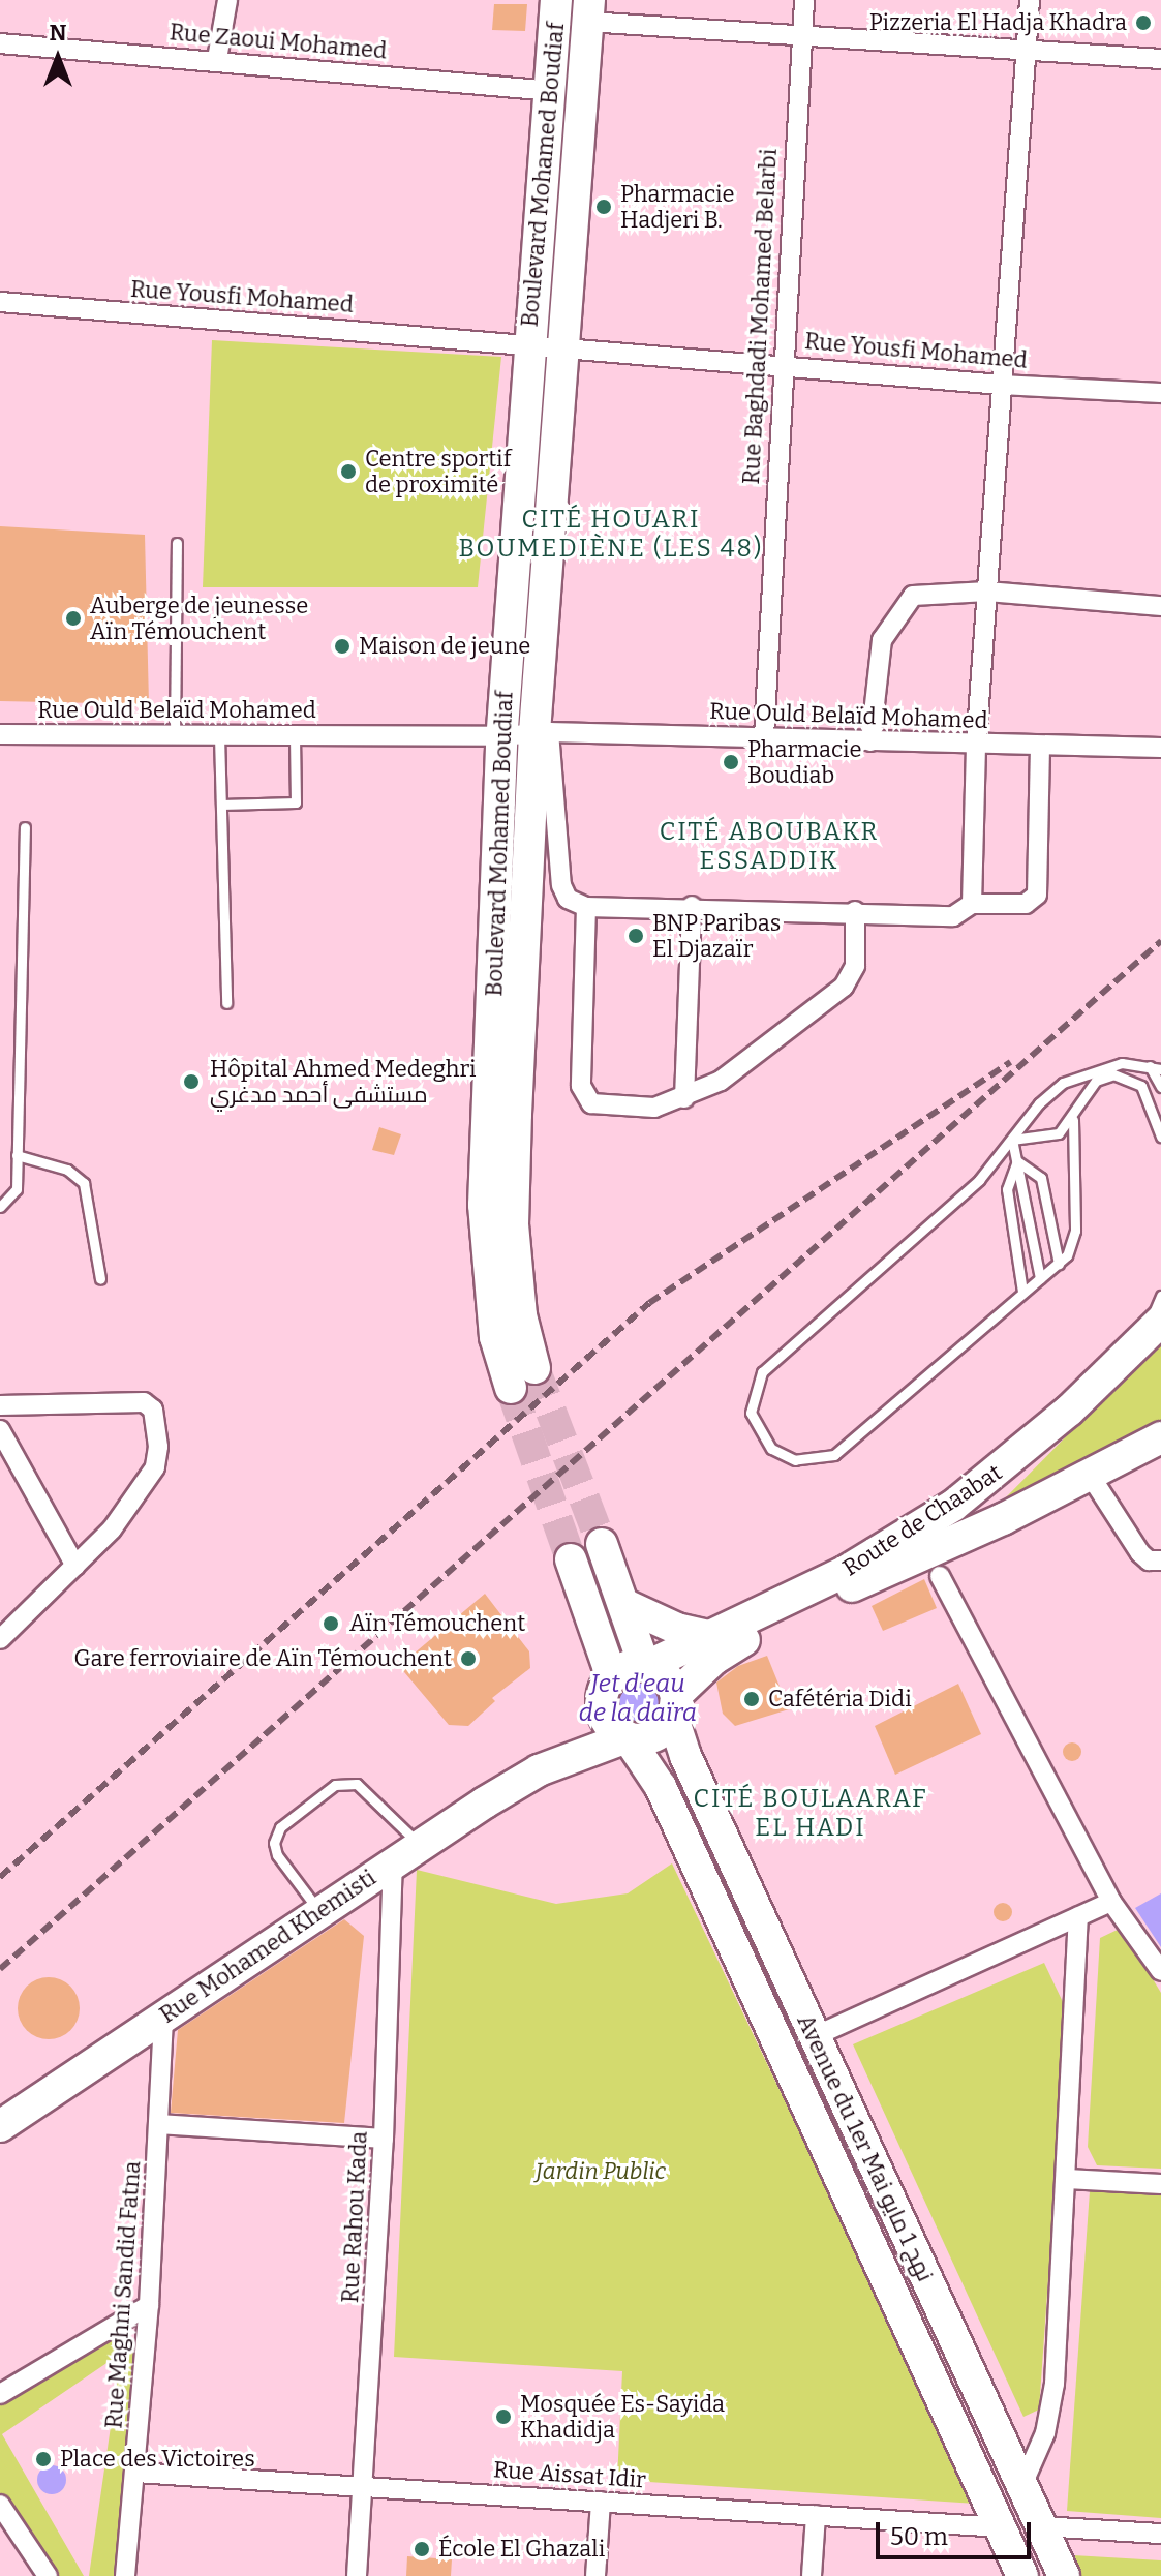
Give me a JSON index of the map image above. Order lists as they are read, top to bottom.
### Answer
{
  "streets": {
    "main road": [
      "Boulevard Mohamed Boudiaf",
      "Route de Chaabat",
      "Rue Mohamed Khemisti",
      "Avenue du 1er Mai نهج 1 مايو"
    ],
    "street": [
      "Rue Zaoui Mohamed",
      "Rue Yousfi Mohamed",
      "Rue Baghdadi Mohamed Belarbi",
      "Rue Ould Belaïd Mohamed",
      "Rue Rahou Kada",
      "Rue Maghni Sandid Fatna",
      "Rue Aissat Idir"
    ]
  },
  "crossings": [
    ["Rue Zaoui Mohamed", "Boulevard Mohamed Boudiaf"],
    ["Boulevard Mohamed Boudiaf", "Rue Yousfi Mohamed"],
    ["Boulevard Mohamed Boudiaf", "Rue Ould Belaïd Mohamed"],
    ["Rue Yousfi Mohamed", "Rue Baghdadi Mohamed Belarbi"],
    ["Rue Baghdadi Mohamed Belarbi", "Rue Ould Belaïd Mohamed"],
    ["Route de Chaabat", "Rue Mohamed Khemisti"],
    ["Route de Chaabat", "Avenue du 1er Mai نهج 1 مايو"],
    ["Rue Mohamed Khemisti", "Avenue du 1er Mai نهج 1 مايو"],
    ["Rue Mohamed Khemisti", "Rue Rahou Kada"],
    ["Rue Mohamed Khemisti", "Rue Maghni Sandid Fatna"],
    ["Avenue du 1er Mai نهج 1 مايو", "Rue Aissat Idir"],
    ["Rue Rahou Kada", "Rue Aissat Idir"],
    ["Rue Maghni Sandid Fatna", "Rue Aissat Idir"]
  ],
  "districts": ["CITÉ HOUARI BOUMEDIÈNE (LES 48)", "CITÉ ABOUBAKR ESSADDIK", "CITÉ BOULAARAF EL HADI"],
  "water": ["Jet d'eau de la daïra"],
  "parks": ["Jardin Public"],
  "places": [
    "Pizzeria El Hadja Khadra",
    "Pharmacie Hadjeri B.",
    "Centre sportif de proximité",
    "Auberge de jeunesse Aïn Témouchent",
    "Maison de jeune",
    "Pharmacie Boudiab",
    "BNP Paribas El Djazaïr",
    "Hôpital Ahmed Medeghri مستشفى أحمد مدغري",
    "Aïn Témouchent",
    "Gare ferroviaire de Aïn Témouchent",
    "Cafétéria Didi",
    "Mosquée Es-Sayida Khadidja",
    "Place des Victoires",
    "École El Ghazali"
  ],
  "scale_bar": "50 m",
  "north": "top"
}
